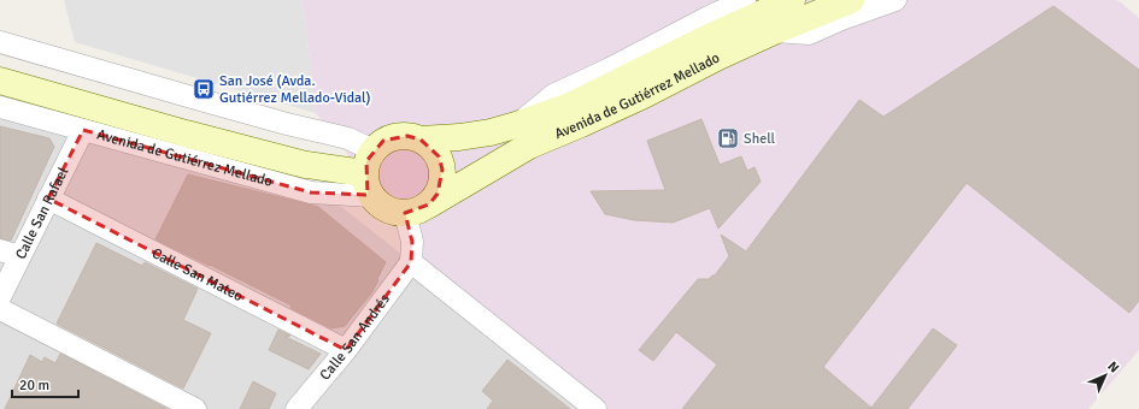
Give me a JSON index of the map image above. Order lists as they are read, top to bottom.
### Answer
{
  "streets": {
    "main road": ["Avenida de Gutiérrez Mellado"],
    "street": ["Calle San Rafael", "Calle San Mateo", "Calle San Andrés"]
  },
  "crossings": [
    ["Avenida de Gutiérrez Mellado", "Calle San Rafael"],
    ["Calle San Rafael", "Calle San Mateo"],
    ["Calle San Mateo", "Calle San Andrés"]
  ],
  "places": {
    "bus stop": ["San José (Avda. Gutiérrez Mellado-Vidal)"],
    "fuel station": ["Shell"]
  },
  "scale_bar": "20 m",
  "north": "top right"
}
